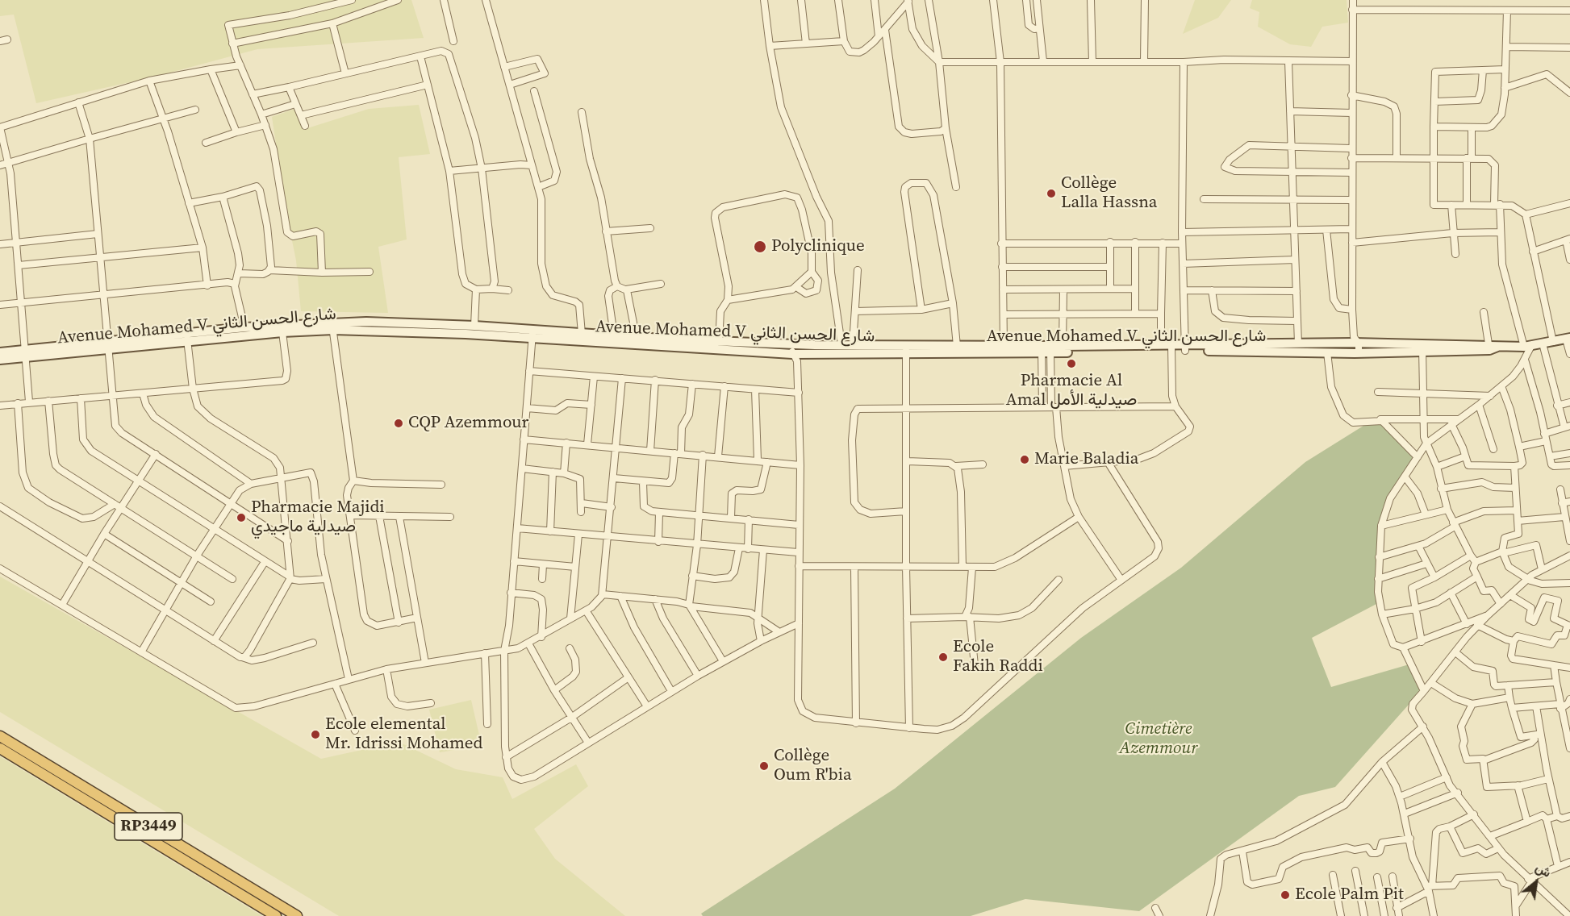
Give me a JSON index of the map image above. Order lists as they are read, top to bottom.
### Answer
{
  "streets": {
    "highway": ["RP3449"],
    "main road": ["Avenue Mohamed V شارع الحسن الثاني"]
  },
  "parks": ["Cimetière Azemmour"],
  "places": [
    "Collège Lalla Hassna",
    "Polyclinique",
    "Pharmacie Al Amal صيدلية الأمل",
    "CQP Azemmour",
    "Marie Baladia",
    "Pharmacie Majidi صيدلية ماجيدي",
    "Ecole Fakih Raddi",
    "Ecole elemental Mr. Idrissi Mohamed",
    "Collège Oum R'bia",
    "Ecole Palm Pit"
  ],
  "north": "top right"
}
